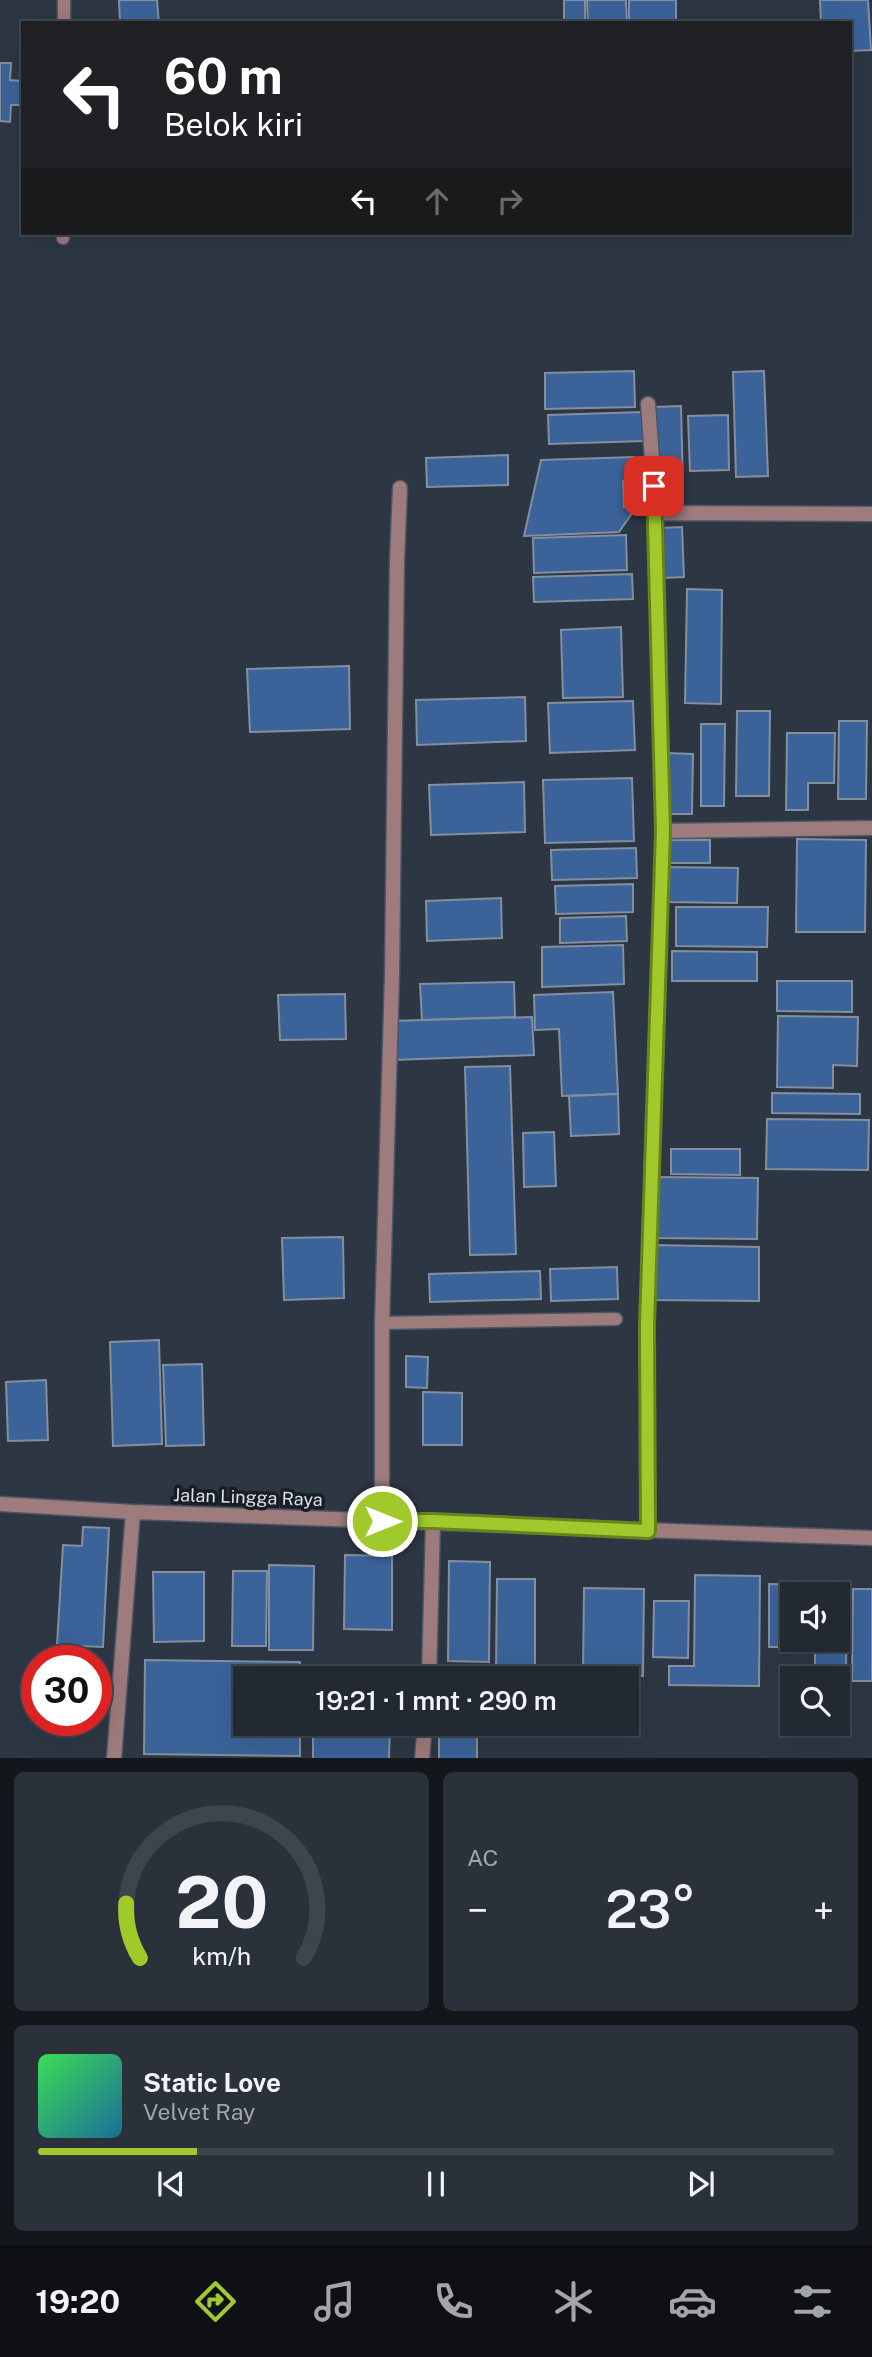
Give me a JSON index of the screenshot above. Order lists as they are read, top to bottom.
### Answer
{
  "streets": {
    "street": ["Jalan Lingga Raya"]
  },
  "page": {
    "turn": ["60 m", "Belok kiri"],
    "limit": "30",
    "trip": "19:21 · 1 mnt · 290 m",
    "tile": "AC",
    "heat": ["−", "23°", "+"],
    "song": ["Static Love", "Velvet Ray"],
    "tabs": "19:20",
    "gauge": ["20", "km/h"]
  }
}
